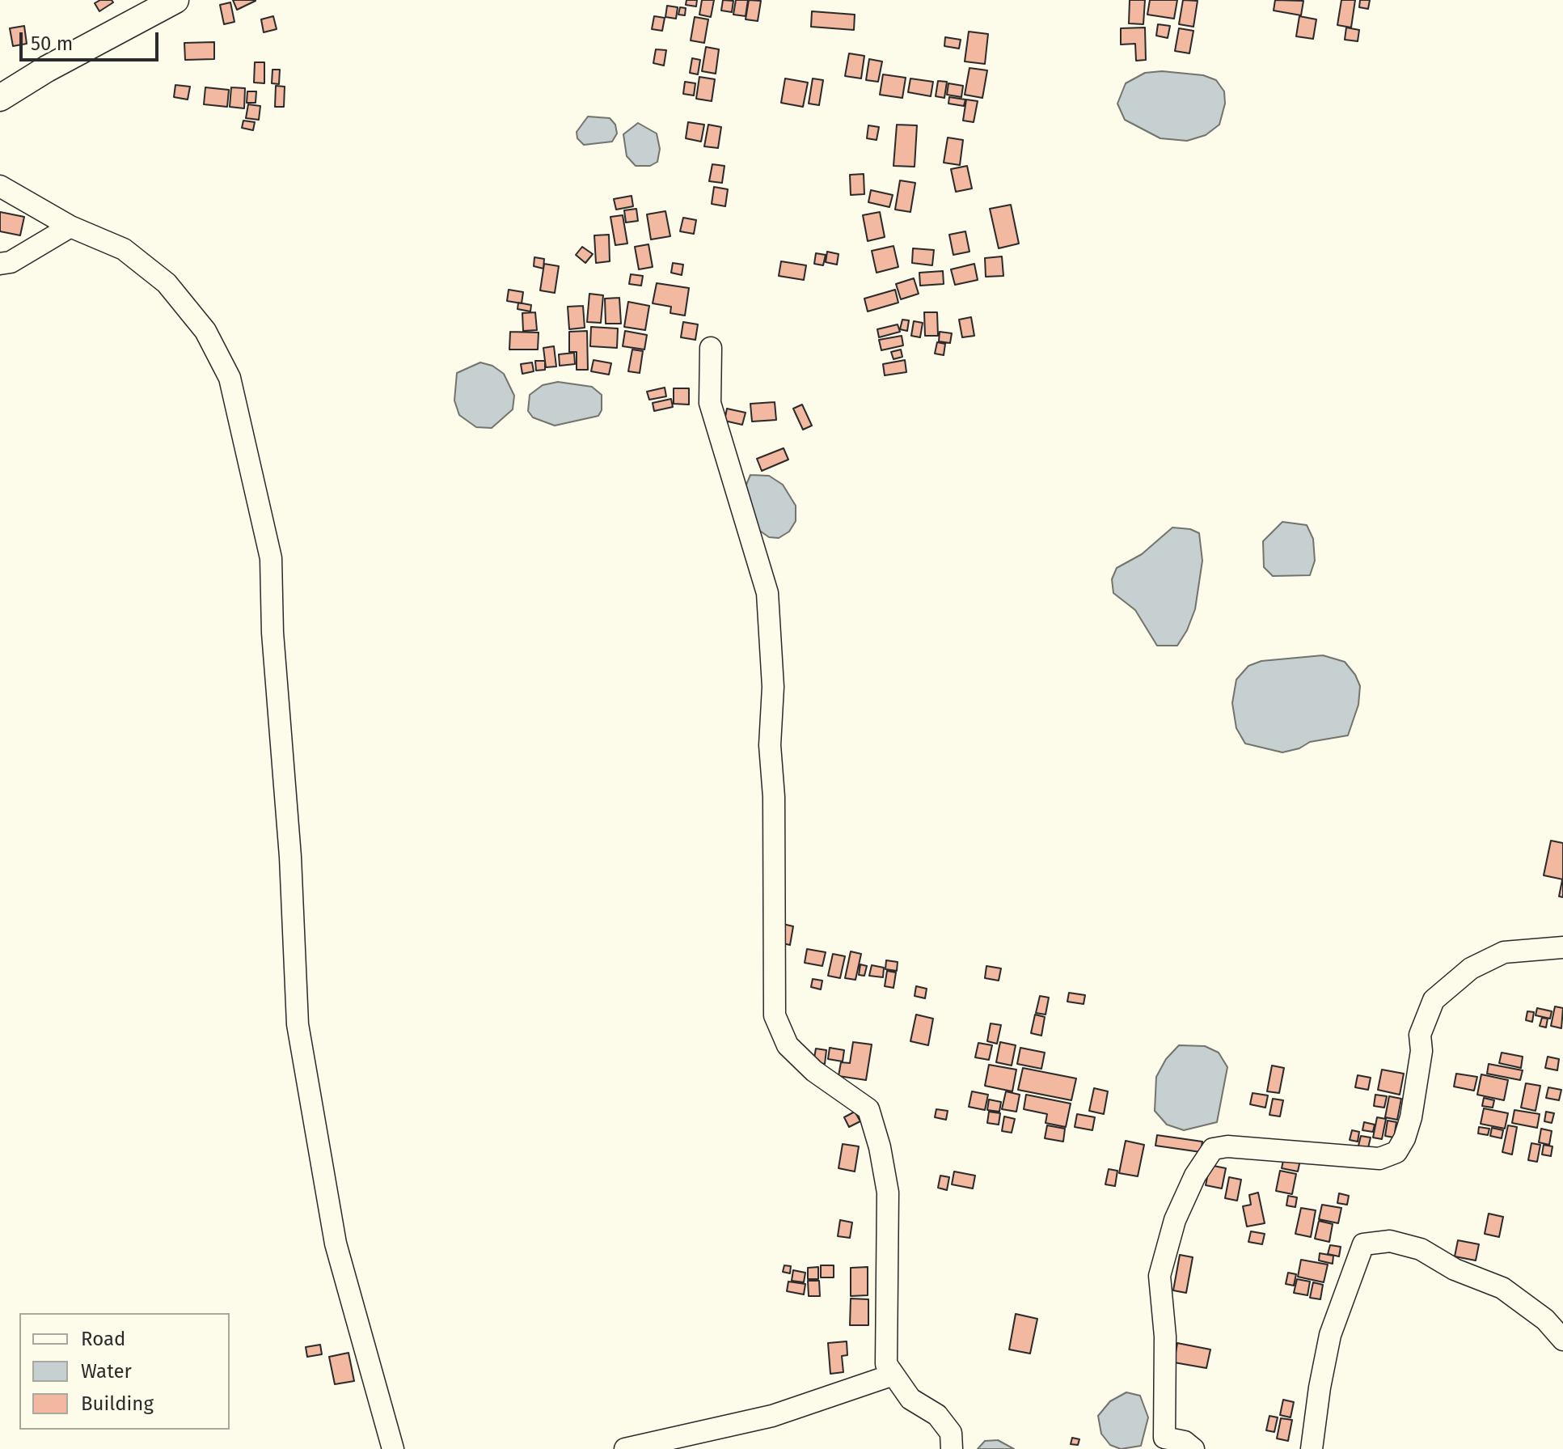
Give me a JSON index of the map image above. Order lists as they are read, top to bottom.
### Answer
{
  "legend": ["Road", "Water", "Building"],
  "scale_bar": "50 m"
}
